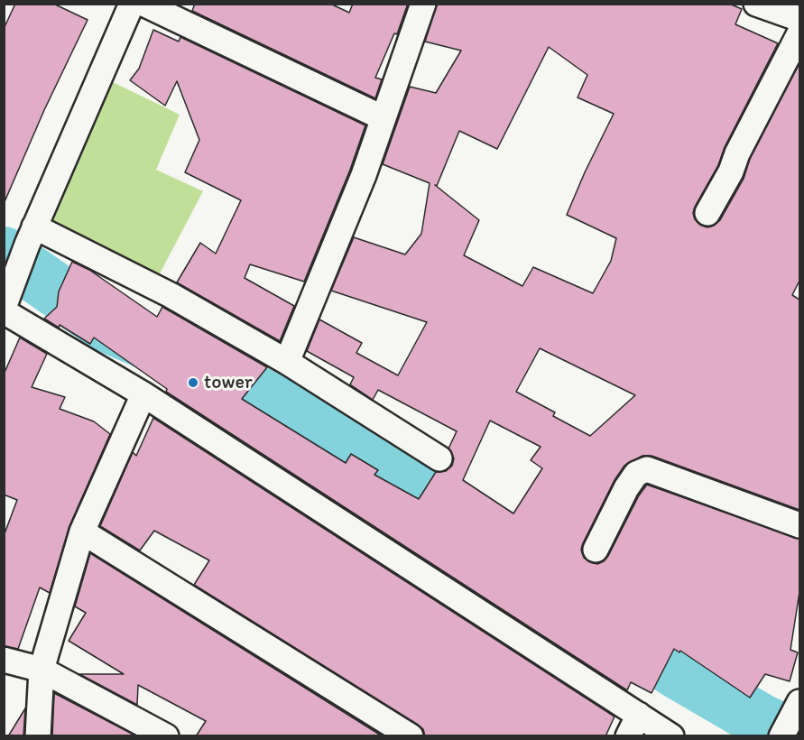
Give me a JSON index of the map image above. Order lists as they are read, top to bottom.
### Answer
{
  "places": ["tower"]
}
